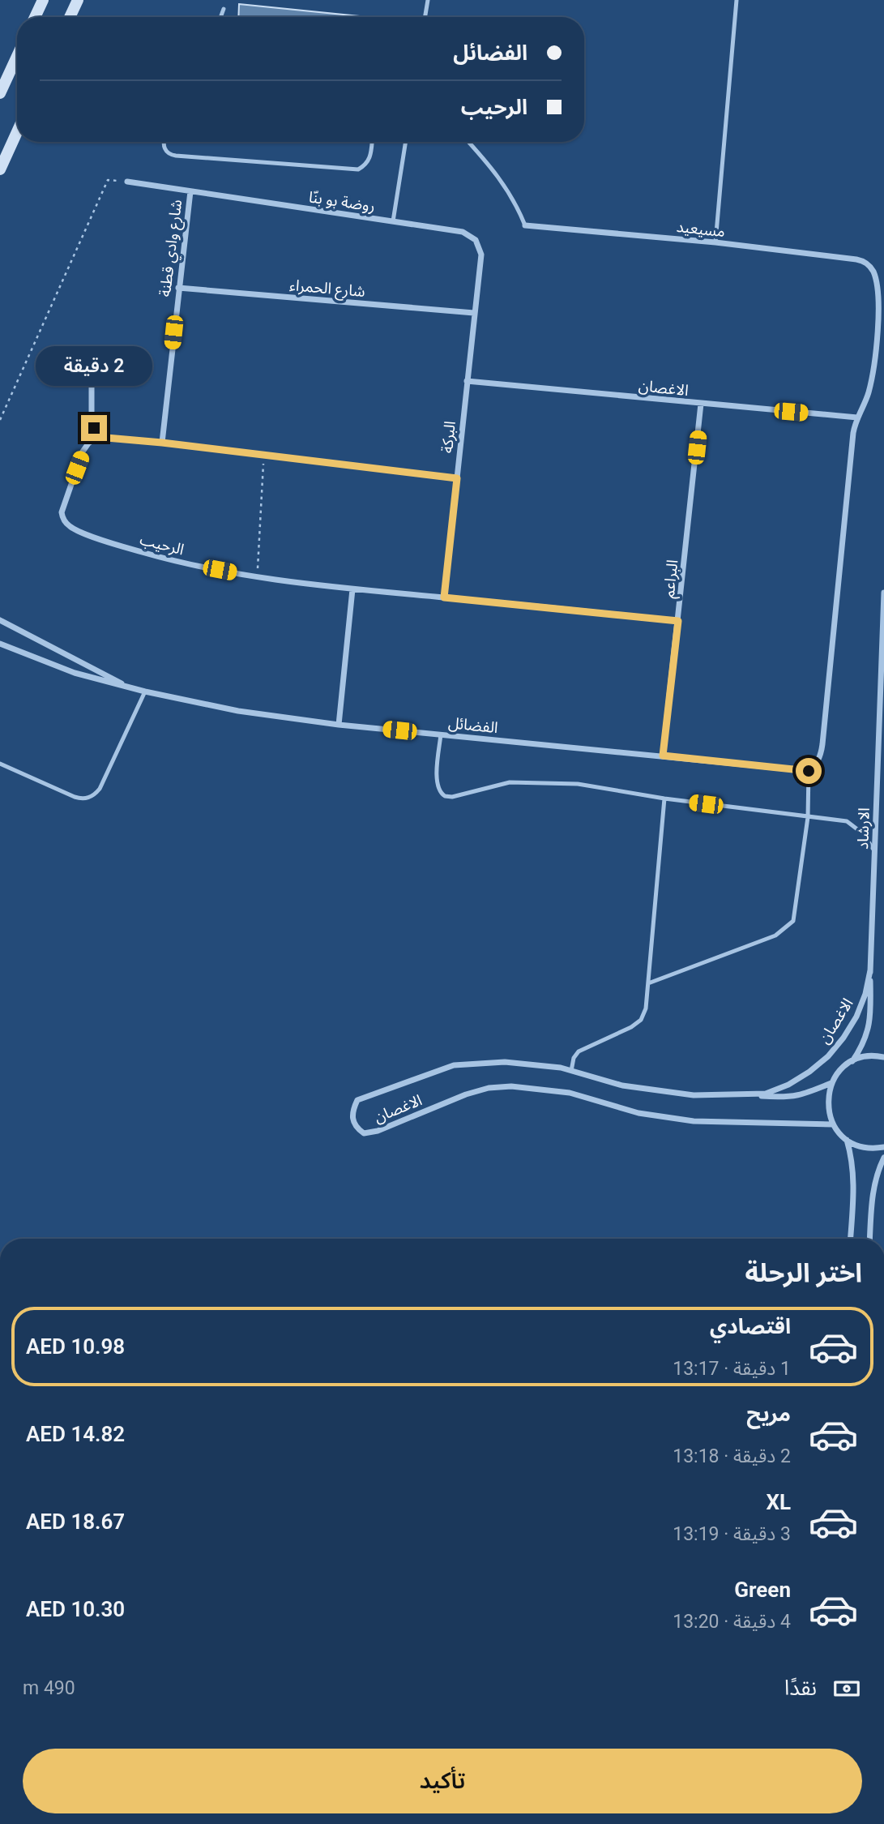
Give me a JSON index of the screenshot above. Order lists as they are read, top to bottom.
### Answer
{
  "streets": {
    "street": [
      "روضة بو بنّا",
      "مسيعيد",
      "شارع وادي قطنة",
      "شارع الحمراء",
      "الاغصان",
      "البركة",
      "الرحيب",
      "البراعم",
      "الفضائل",
      "الارشاد"
    ]
  },
  "crossings": [
    ["روضة بو بنّا", "شارع وادي قطنة"],
    ["روضة بو بنّا", "شارع الحمراء"],
    ["روضة بو بنّا", "البركة"],
    ["مسيعيد", "الاغصان"],
    ["شارع وادي قطنة", "شارع الحمراء"],
    ["شارع الحمراء", "البركة"],
    ["الاغصان", "البركة"],
    ["الاغصان", "البراعم"],
    ["الاغصان", "الارشاد"],
    ["البركة", "الرحيب"],
    ["الرحيب", "البراعم"],
    ["البراعم", "الفضائل"]
  ],
  "page": {
    "banner": ["الفضائل", "الرحيب"],
    "bubble": "2 دقيقة",
    "heading": "اختر الرحلة",
    "list": [
      {
        "name": "اقتصادي",
        "note": "1 دقيقة · 13:17",
        "value": "AED 10.98"
      },
      {
        "name": "مريح",
        "note": "2 دقيقة · 13:18",
        "value": "AED 14.82"
      },
      {
        "name": "XL",
        "note": "3 دقيقة · 13:19",
        "value": "AED 18.67"
      },
      {
        "name": "Green",
        "note": "4 دقيقة · 13:20",
        "value": "AED 10.30"
      }
    ],
    "pay": ["نقدًا", "490 m"],
    "buttons": "تأكيد"
  }
}
